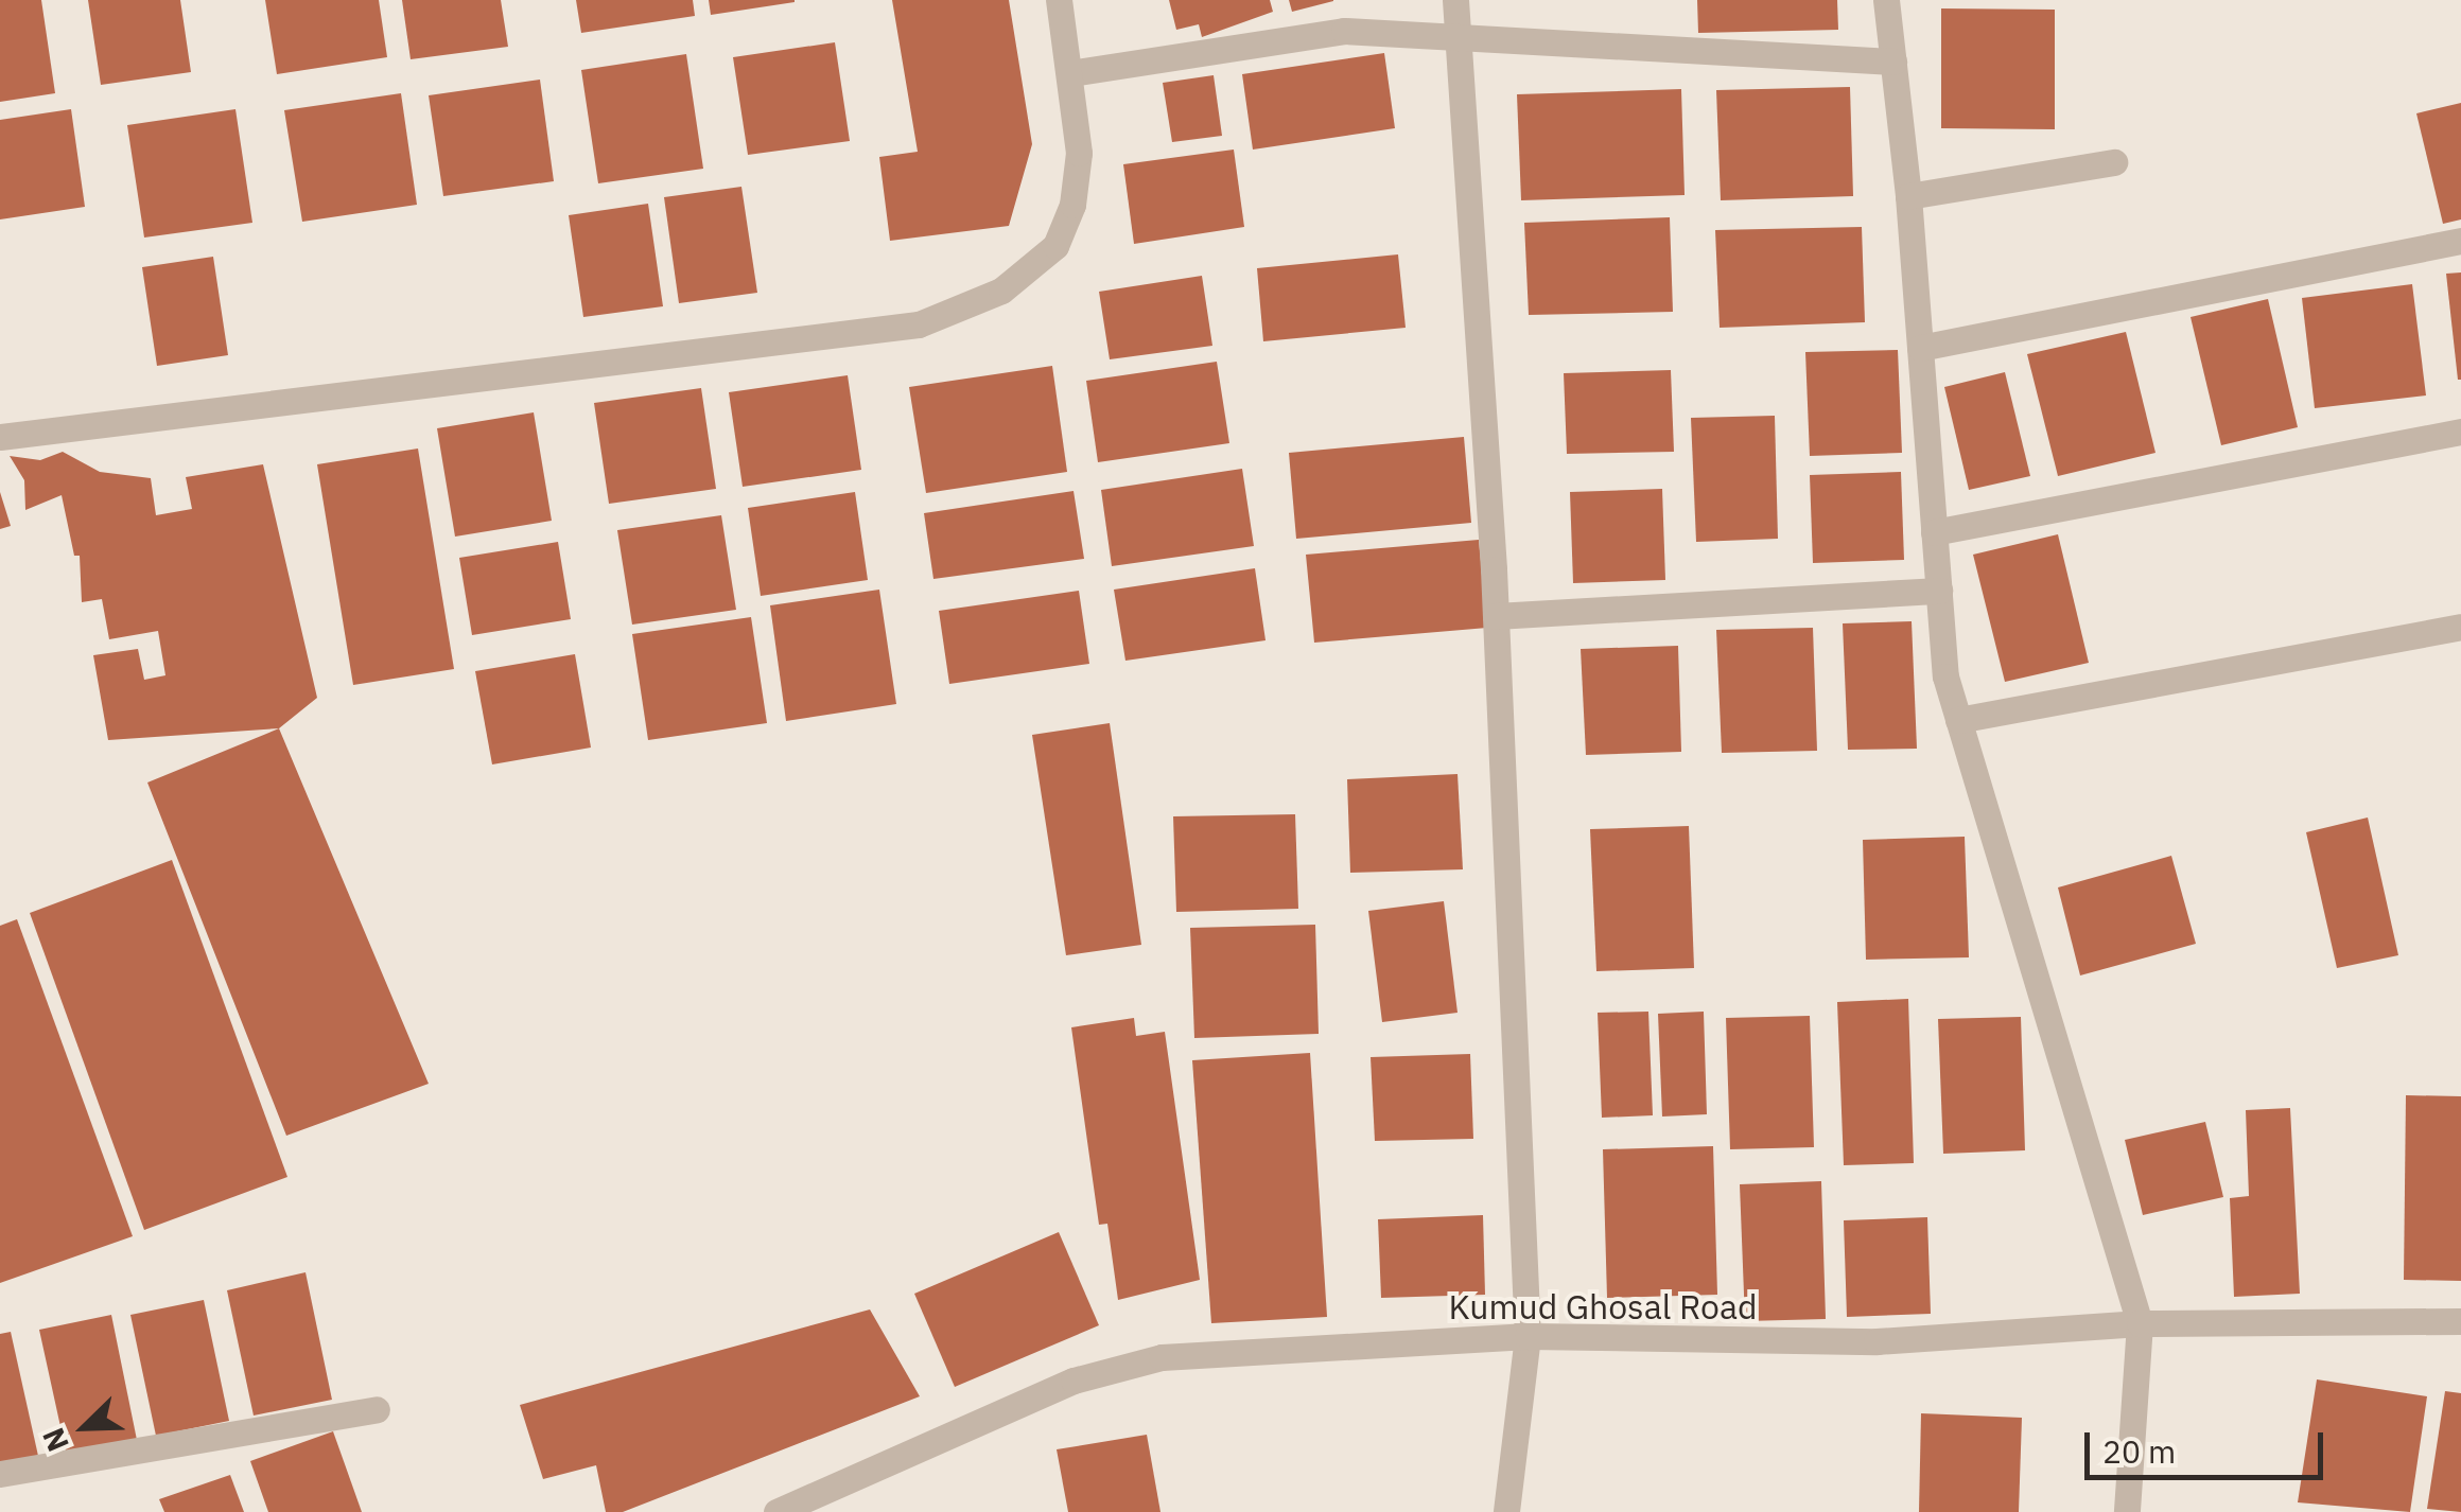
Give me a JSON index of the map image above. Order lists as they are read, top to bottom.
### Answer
{
  "streets": {
    "street": ["Kumud Ghosal Road"]
  },
  "scale_bar": "20 m",
  "north": "bottom left"
}
